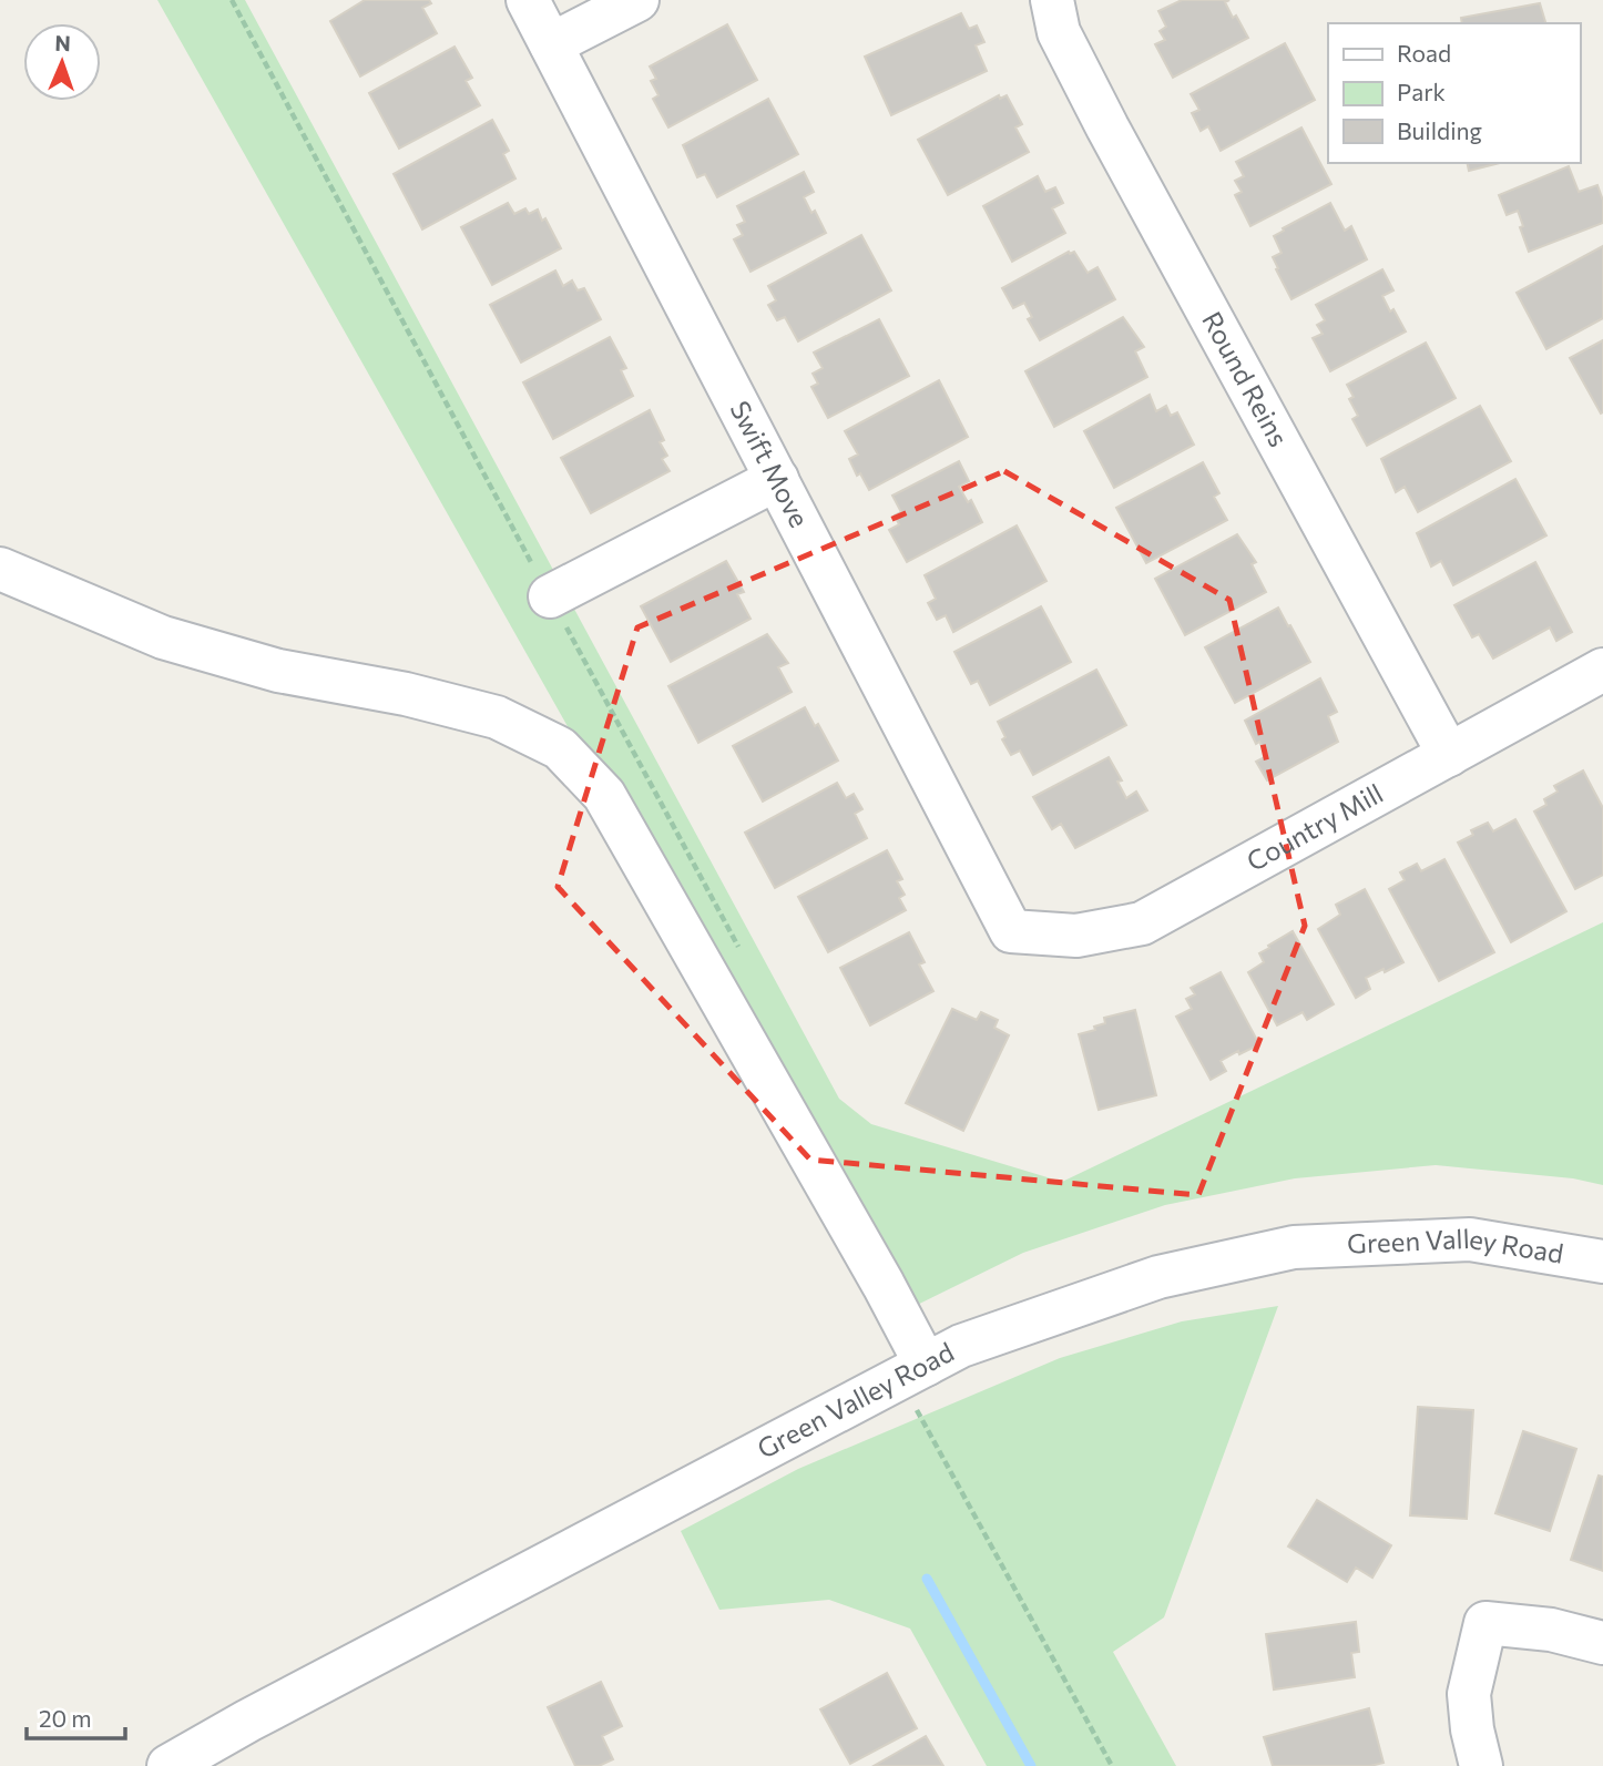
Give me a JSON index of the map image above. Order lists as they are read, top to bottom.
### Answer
{
  "streets": {
    "street": [
      "Round Reins",
      "Swift Move",
      "Country Mill",
      "Green Valley Road"
    ]
  },
  "crossings": [
    ["Round Reins", "Country Mill"],
    ["Swift Move", "Country Mill"]
  ],
  "legend": ["Road", "Park", "Building"],
  "scale_bar": "20 m",
  "north": "top"
}
